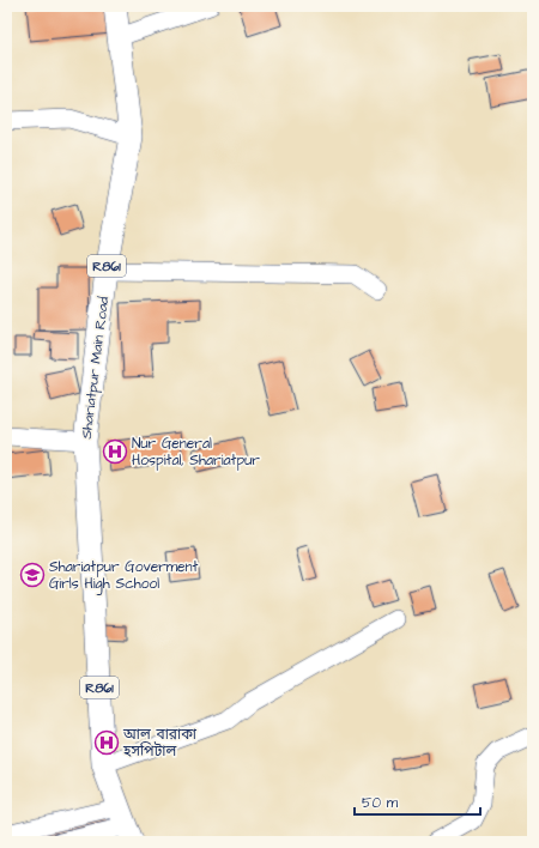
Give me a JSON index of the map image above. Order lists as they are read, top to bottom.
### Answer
{
  "streets": {
    "main road": ["R861", "Shariatpur Main Road"]
  },
  "places": {
    "hospital": ["Nur General Hospital, Shariatpur", "আল বারাকা হসপিটাল"],
    "school or university": ["Shariatpur Goverment Girls High School"]
  },
  "scale_bar": "50 m"
}
